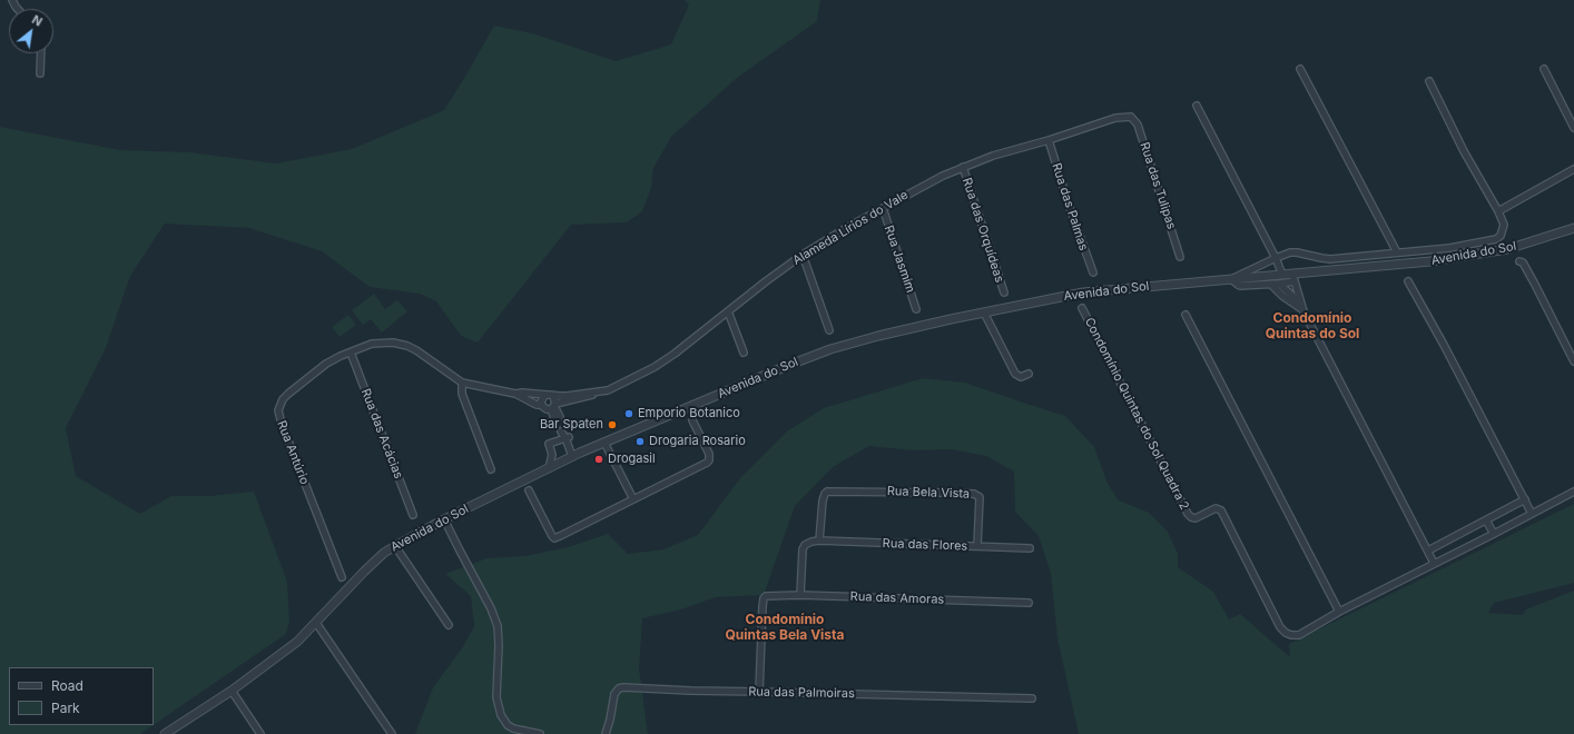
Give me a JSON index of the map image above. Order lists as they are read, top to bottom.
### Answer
{
  "streets": {
    "street": [
      "Rua das Tulipas",
      "Rua das Palmas",
      "Alameda Lírios do Vale",
      "Rua das Orquídeas",
      "Avenida do Sol",
      "Rua Jasmim",
      "Condomínio Quintas do Sol Quadra 2",
      "Rua das Acácias",
      "Rua Antúrio",
      "Rua Bela Vista",
      "Rua das Flores",
      "Rua das Amoras",
      "Rua das Palmoiras"
    ]
  },
  "crossings": [
    ["Rua das Tulipas", "Alameda Lírios do Vale"],
    ["Rua das Palmas", "Alameda Lírios do Vale"],
    ["Alameda Lírios do Vale", "Rua das Orquídeas"],
    ["Alameda Lírios do Vale", "Rua Jasmim"],
    ["Alameda Lírios do Vale", "Rua Antúrio"],
    ["Rua das Acácias", "Rua Antúrio"],
    ["Rua Bela Vista", "Rua das Flores"],
    ["Rua das Amoras", "Rua das Palmoiras"]
  ],
  "districts": ["Condomínio Quintas do Sol", "Condomínio Quintas Bela Vista"],
  "places": [
    "Emporio Botanico",
    "Bar Spaten",
    "Drogaria Rosario",
    "Drogasil"
  ],
  "legend": ["Road", "Park"],
  "north": "top right"
}
